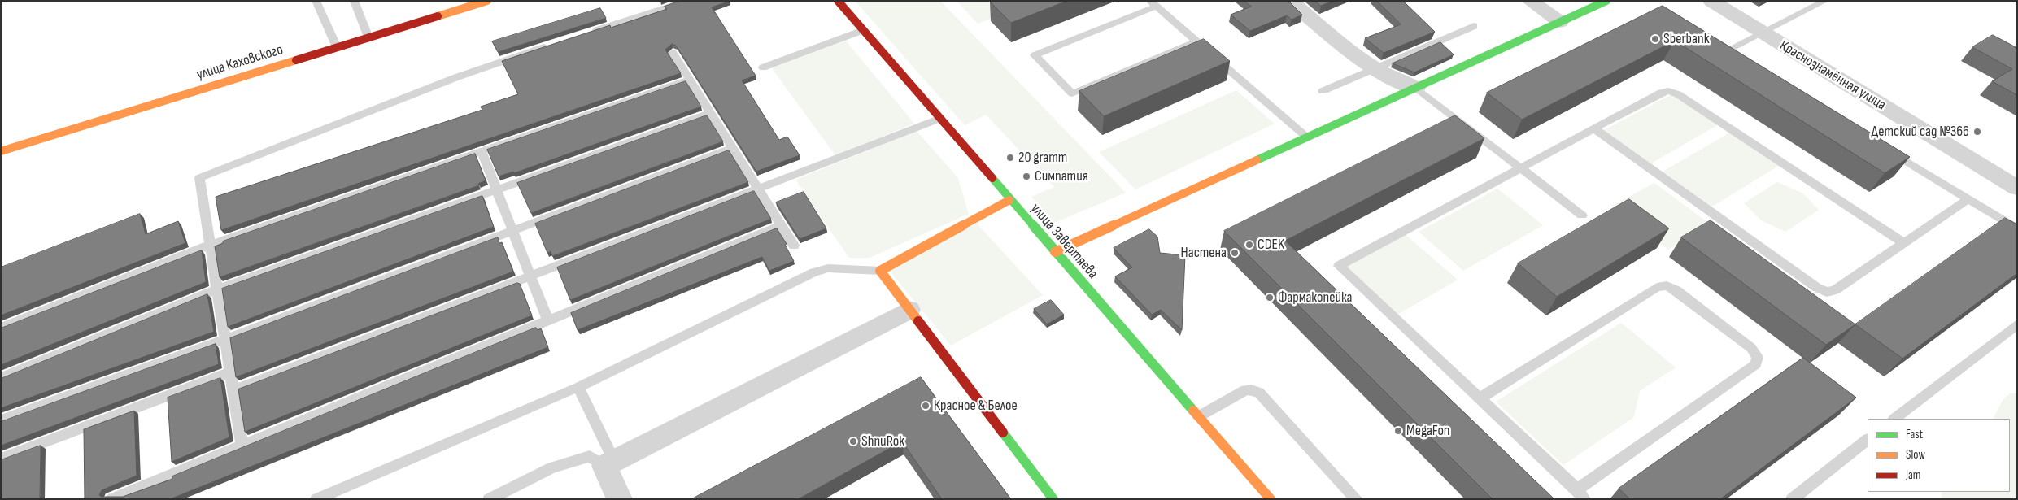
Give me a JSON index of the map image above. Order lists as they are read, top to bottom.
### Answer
{
  "streets": {
    "street": ["улица Каховского", "Краснознамённая улица", "улица Завертяева"]
  },
  "places": [
    "Sberbank",
    "Детский сад №366",
    "20 gramm",
    "Симпатия",
    "CDEK",
    "Настена",
    "Фармакопейка",
    "Красное & Белое",
    "MegaFon",
    "ShnuRok"
  ],
  "legend": ["Fast", "Slow", "Jam"]
}
